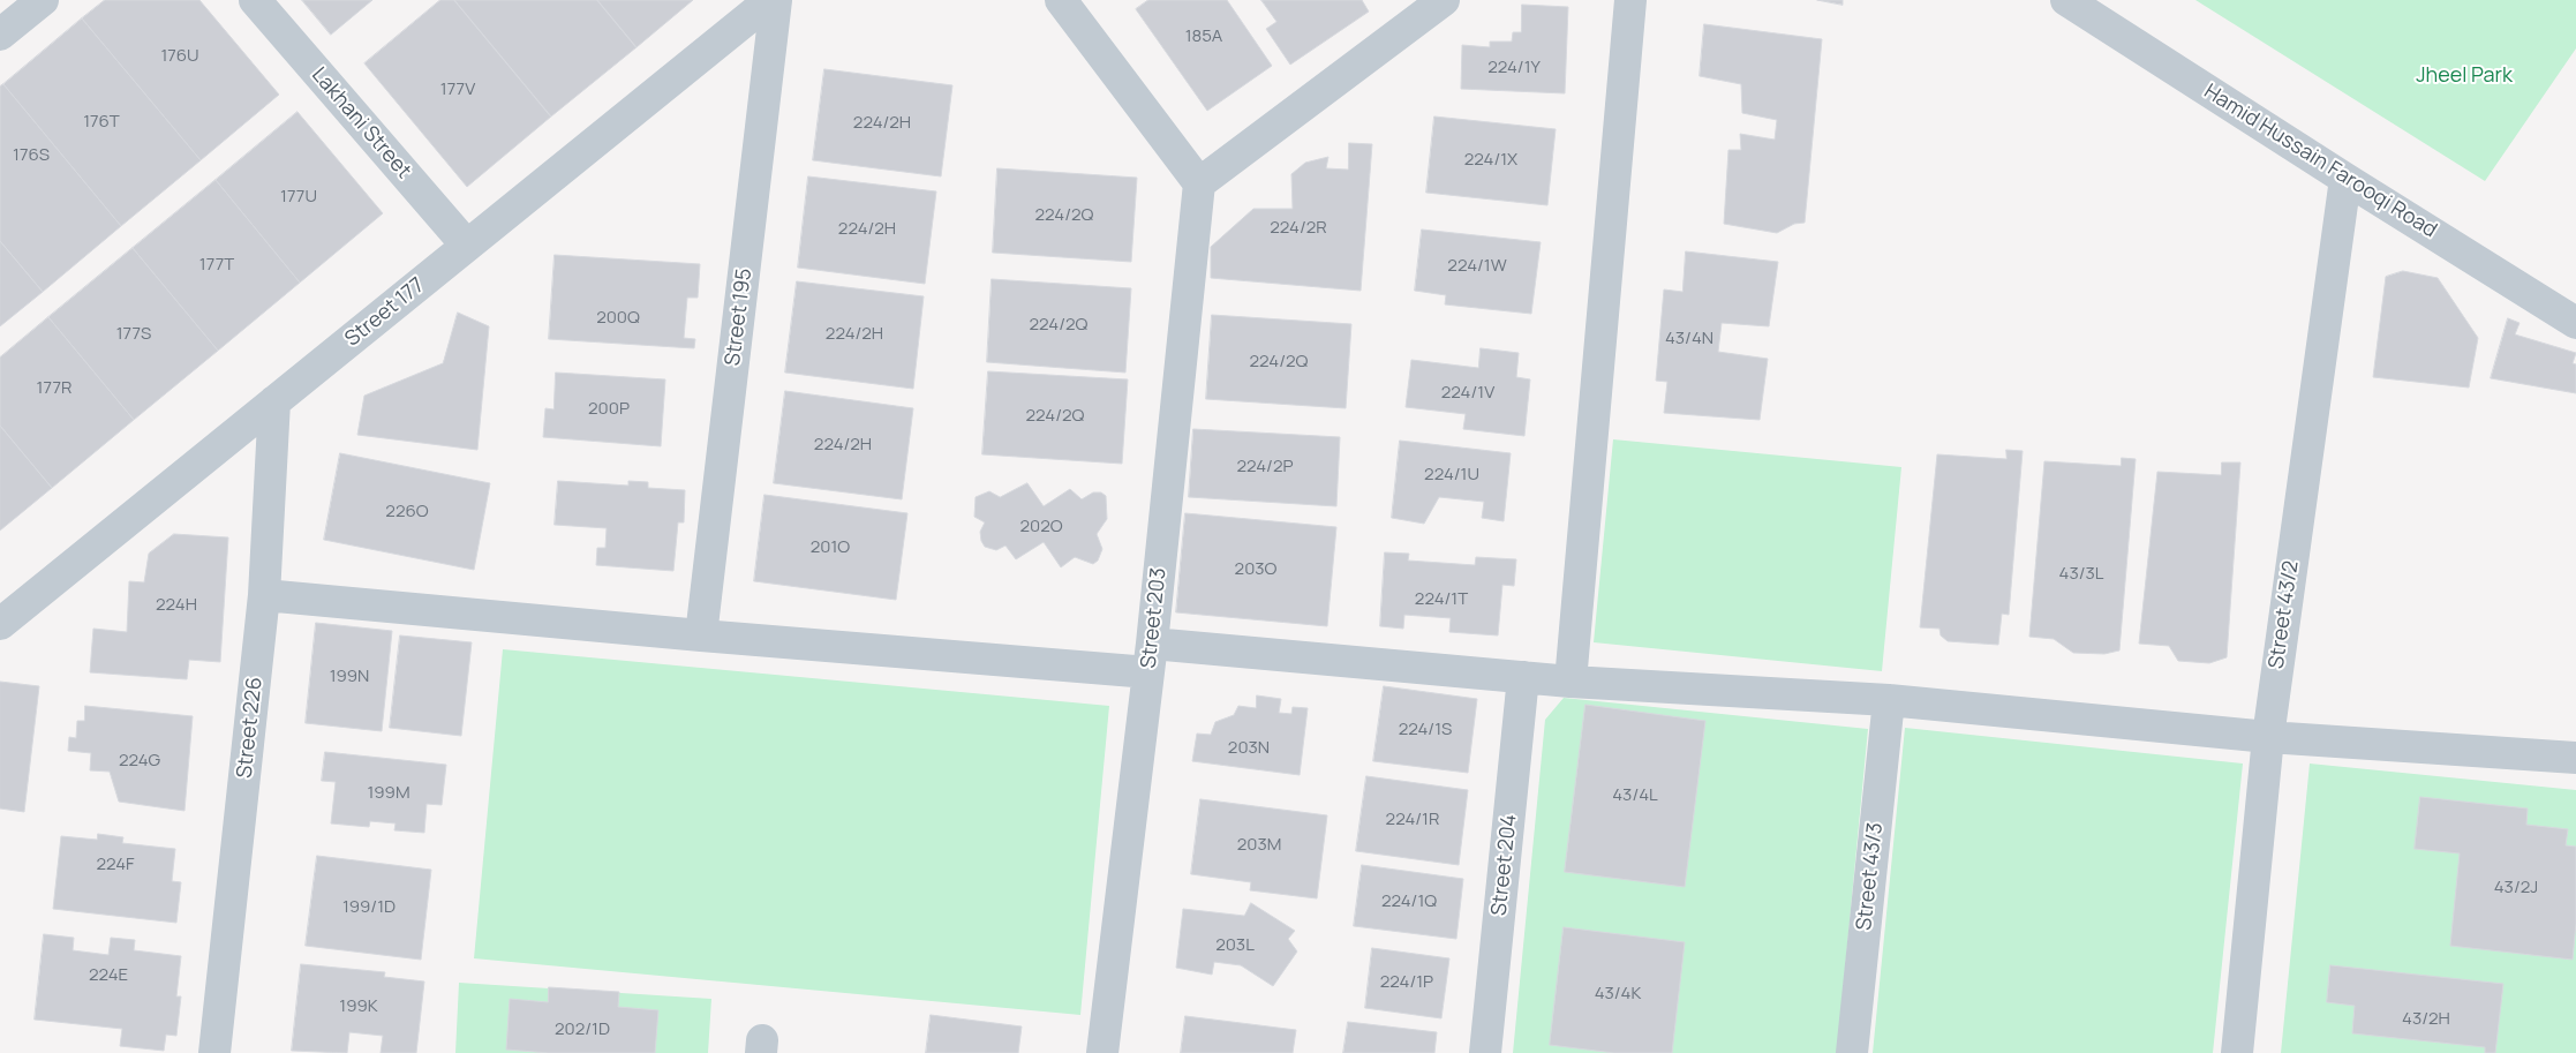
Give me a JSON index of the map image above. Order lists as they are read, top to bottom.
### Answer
{
  "streets": {
    "street": [
      "Lakhani Street",
      "Hamid Hussain Farooqi Road",
      "Street 177",
      "Street 195",
      "Street 43/2",
      "Street 203",
      "Street 226",
      "Street 204",
      "Street 43/3"
    ]
  },
  "crossings": [
    ["Lakhani Street", "Street 177"],
    ["Hamid Hussain Farooqi Road", "Street 43/2"],
    ["Street 177", "Street 226"]
  ],
  "parks": ["Jheel Park"],
  "house_numbers": [
    "185A",
    "176U",
    "224/1Y",
    "177V",
    "176T",
    "224/2H",
    "176S",
    "224/1X",
    "177U",
    "224/2Q",
    "224/2R",
    "224/2H",
    "177T",
    "224/1W",
    "200Q",
    "224/2Q",
    "177S",
    "224/2H",
    "43/4N",
    "224/2Q",
    "177R",
    "224/1V",
    "200P",
    "224/2Q",
    "224/2H",
    "224/2P",
    "224/1U",
    "226O",
    "202O",
    "201O",
    "203O",
    "43/3L",
    "224/1T",
    "224H",
    "199N",
    "224/1S",
    "203N",
    "224G",
    "199M",
    "43/4L",
    "224/1R",
    "203M",
    "224F",
    "43/2J",
    "224/1Q",
    "199/1D",
    "203L",
    "224E",
    "224/1P",
    "43/4K",
    "199K",
    "43/2H",
    "202/1D"
  ]
}
